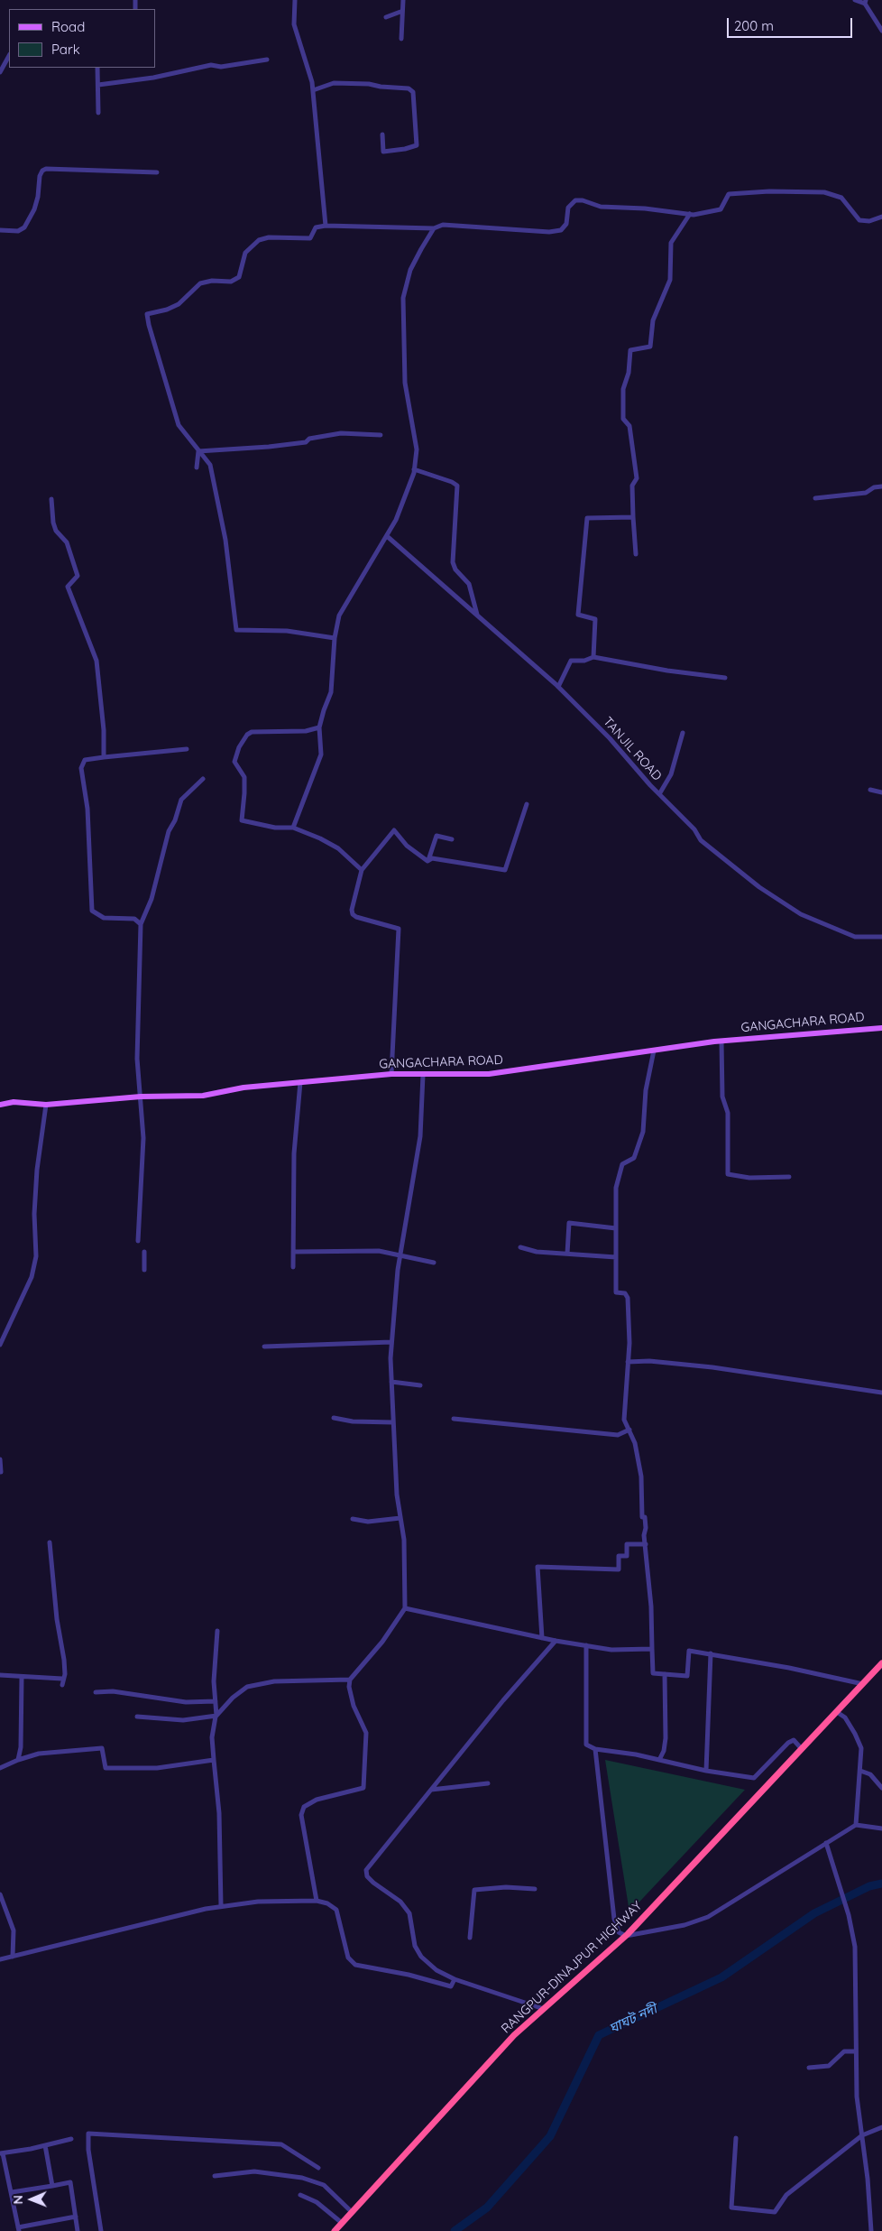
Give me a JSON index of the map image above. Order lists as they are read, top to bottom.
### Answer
{
  "streets": {
    "highway": ["RANGPUR-DINAJPUR HIGHWAY"],
    "main road": ["GANGACHARA ROAD"],
    "street": ["TANJIL ROAD"]
  },
  "water": ["ঘাঘট নদী"],
  "legend": ["Road", "Park"],
  "scale_bar": "200 m",
  "north": "left"
}
